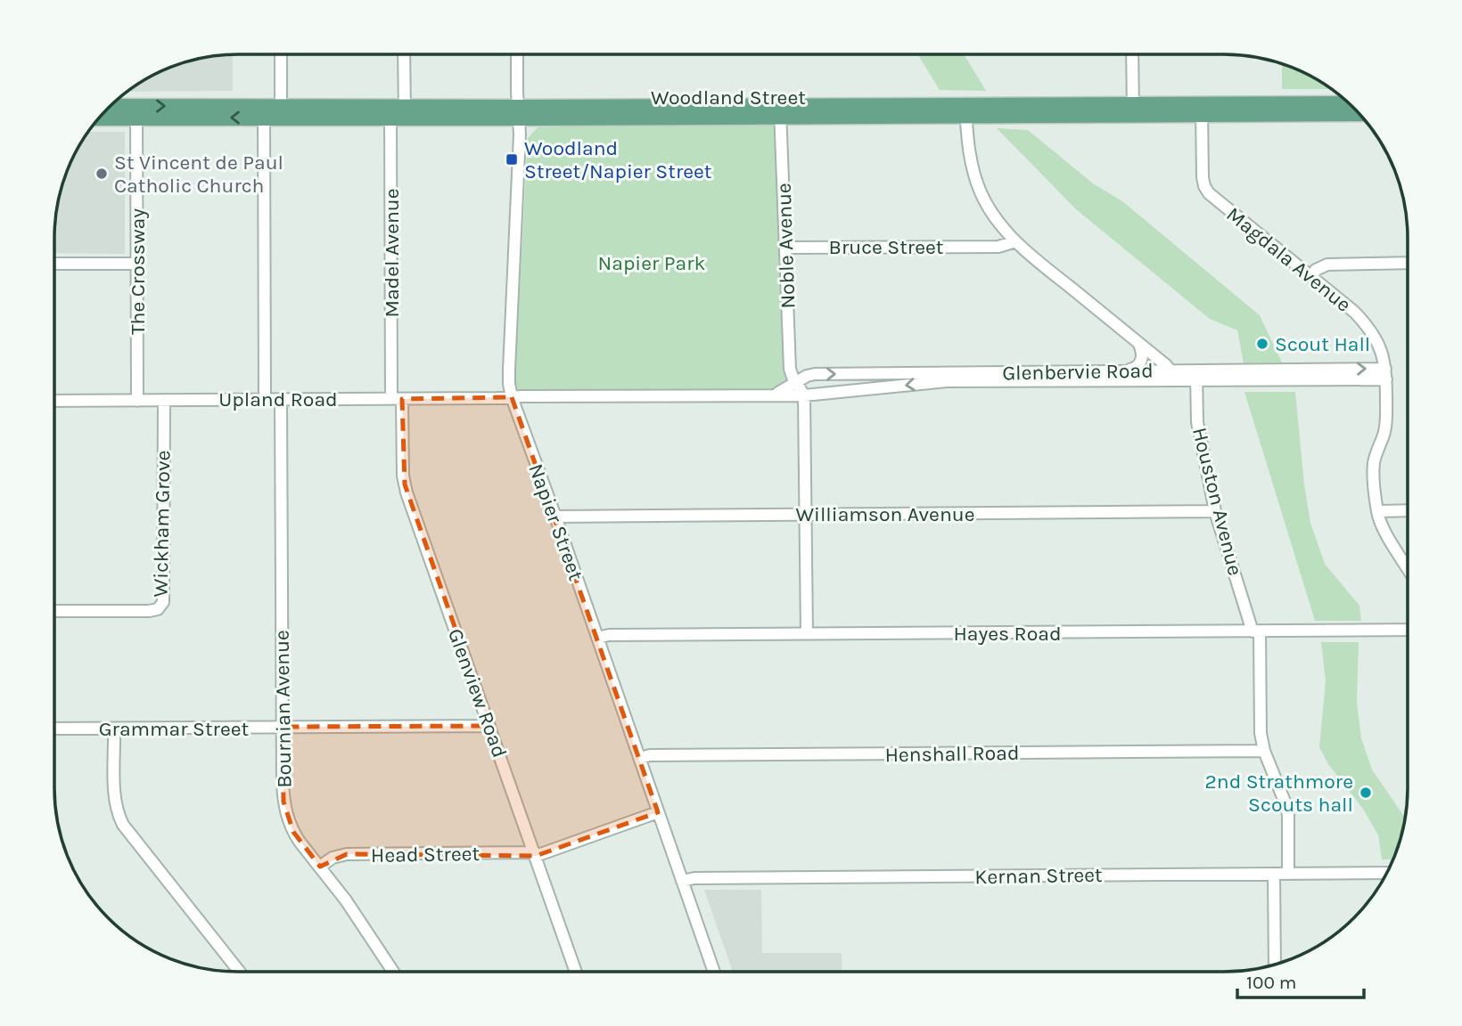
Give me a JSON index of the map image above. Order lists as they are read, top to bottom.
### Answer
{
  "streets": {
    "main road": ["Woodland Street"],
    "street": [
      "Noble Avenue",
      "Bruce Street",
      "Madel Avenue",
      "Magdala Avenue",
      "The Crossway",
      "Glenbervie Road",
      "Upland Road",
      "Houston Avenue",
      "Williamson Avenue",
      "Napier Street",
      "Wickham Grove",
      "Hayes Road",
      "Glenview Road",
      "Bournian Avenue",
      "Grammar Street",
      "Henshall Road",
      "Head Street",
      "Kernan Street"
    ]
  },
  "crossings": [
    ["Woodland Street", "Noble Avenue"],
    ["Woodland Street", "Madel Avenue"],
    ["Woodland Street", "Magdala Avenue"],
    ["Woodland Street", "The Crossway"],
    ["Woodland Street", "Napier Street"],
    ["Noble Avenue", "Bruce Street"],
    ["Noble Avenue", "Glenbervie Road"],
    ["Madel Avenue", "Upland Road"],
    ["Madel Avenue", "Glenview Road"],
    ["Magdala Avenue", "Glenbervie Road"],
    ["The Crossway", "Upland Road"],
    ["Glenbervie Road", "Upland Road"],
    ["Glenbervie Road", "Houston Avenue"],
    ["Glenbervie Road", "Napier Street"],
    ["Upland Road", "Napier Street"],
    ["Upland Road", "Wickham Grove"],
    ["Upland Road", "Glenview Road"],
    ["Upland Road", "Bournian Avenue"],
    ["Houston Avenue", "Williamson Avenue"],
    ["Houston Avenue", "Hayes Road"],
    ["Houston Avenue", "Henshall Road"],
    ["Houston Avenue", "Kernan Street"],
    ["Williamson Avenue", "Napier Street"],
    ["Napier Street", "Hayes Road"],
    ["Napier Street", "Henshall Road"],
    ["Napier Street", "Head Street"],
    ["Napier Street", "Kernan Street"],
    ["Glenview Road", "Grammar Street"],
    ["Glenview Road", "Head Street"],
    ["Bournian Avenue", "Grammar Street"],
    ["Bournian Avenue", "Head Street"]
  ],
  "parks": ["Napier Park"],
  "places": {
    "transit": ["Woodland Street/Napier Street"],
    "other": ["St Vincent de Paul Catholic Church", "Scout Hall", "2nd Strathmore Scouts hall"]
  },
  "scale_bar": "100 m"
}
